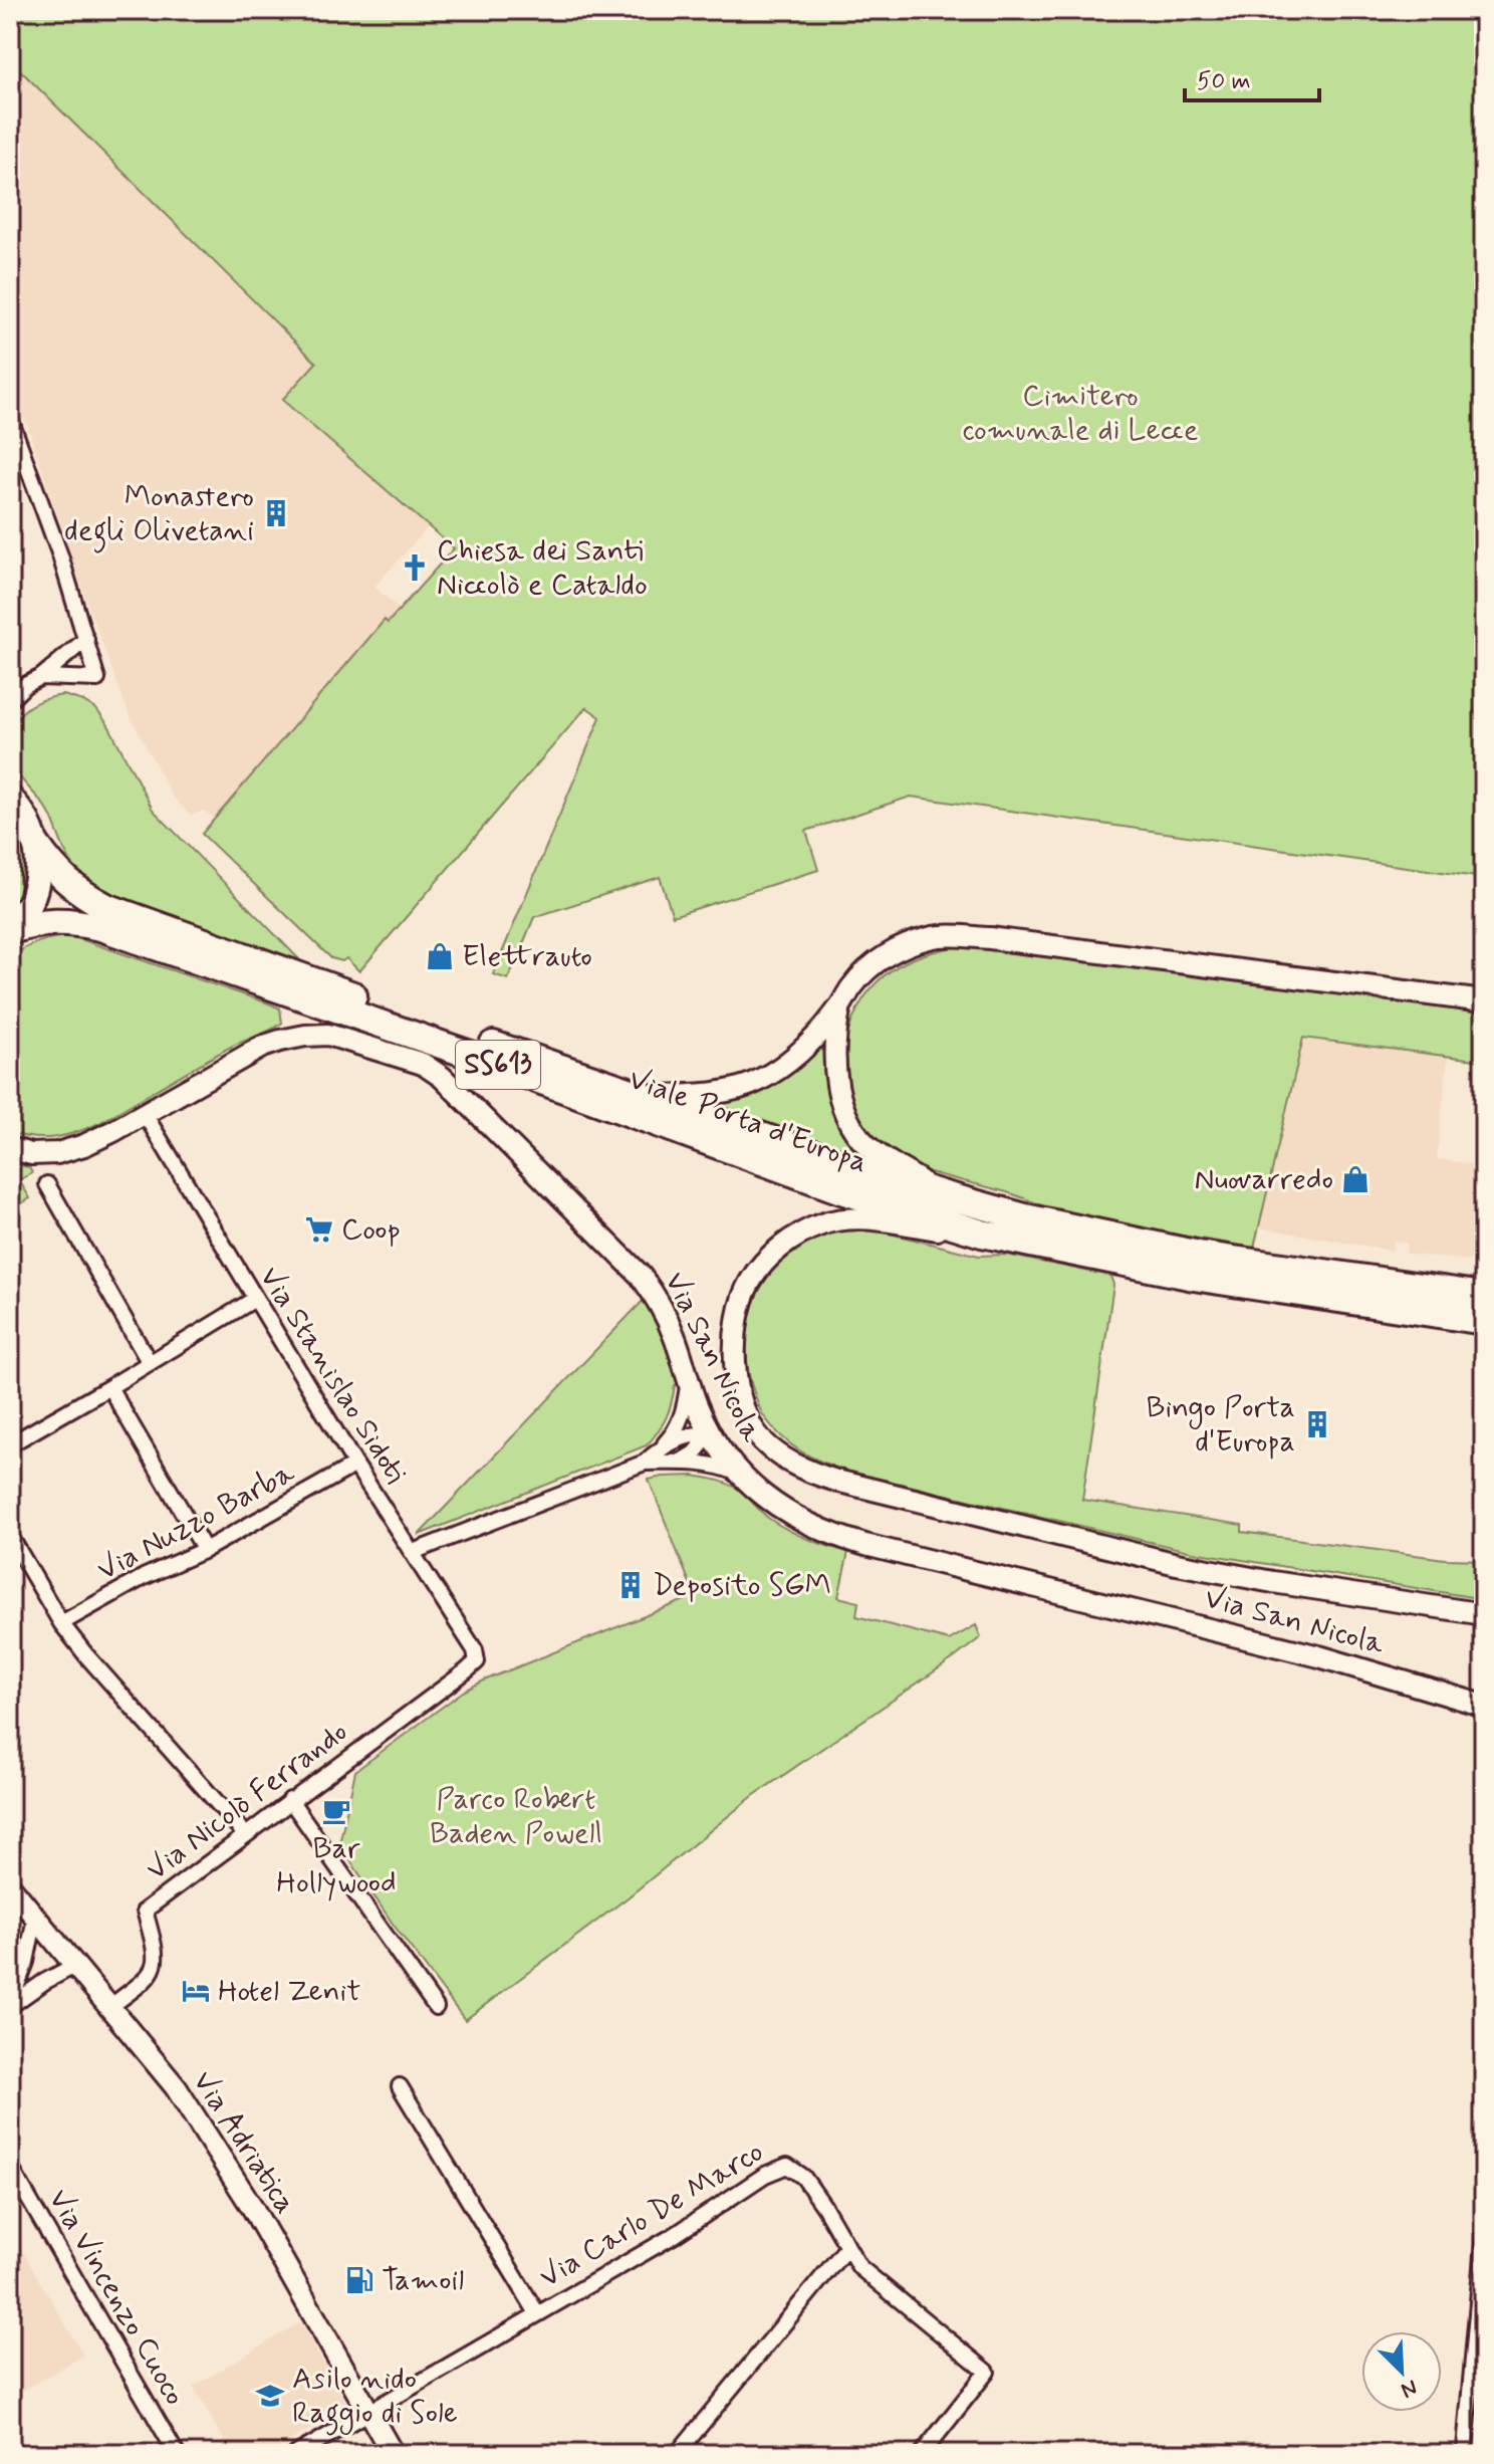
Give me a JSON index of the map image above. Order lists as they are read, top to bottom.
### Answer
{
  "streets": {
    "highway": ["SS613", "Viale Porta d'Europa"],
    "street": [
      "Via San Nicola",
      "Via Stanislao Sidoti",
      "Via Nuzzo Barba",
      "Via Nicolò Ferrando",
      "Via Adriatica",
      "Via Carlo De Marco",
      "Via Vincenzo Cuoco"
    ]
  },
  "crossings": [
    ["Via San Nicola", "Via Stanislao Sidoti"],
    ["Via Stanislao Sidoti", "Via Nuzzo Barba"],
    ["Via Stanislao Sidoti", "Via Nicolò Ferrando"],
    ["Via Nicolò Ferrando", "Via Adriatica"],
    ["Via Adriatica", "Via Carlo De Marco"]
  ],
  "parks": ["Cimitero comunale di Lecce", "Parco Robert Baden Powell"],
  "places": {
    "building": ["Monastero degli Olivetani", "Bingo Porta d'Europa", "Deposito SGM"],
    "church": ["Chiesa dei Santi Niccolò e Cataldo"],
    "shop": ["Elettrauto", "Nuovarredo"],
    "supermarket": ["Coop"],
    "cafe": ["Bar Hollywood"],
    "hotel": ["Hotel Zenit"],
    "fuel station": ["Tamoil"],
    "school or university": ["Asilo nido Raggio di Sole"]
  },
  "scale_bar": "50 m",
  "north": "bottom right"
}
